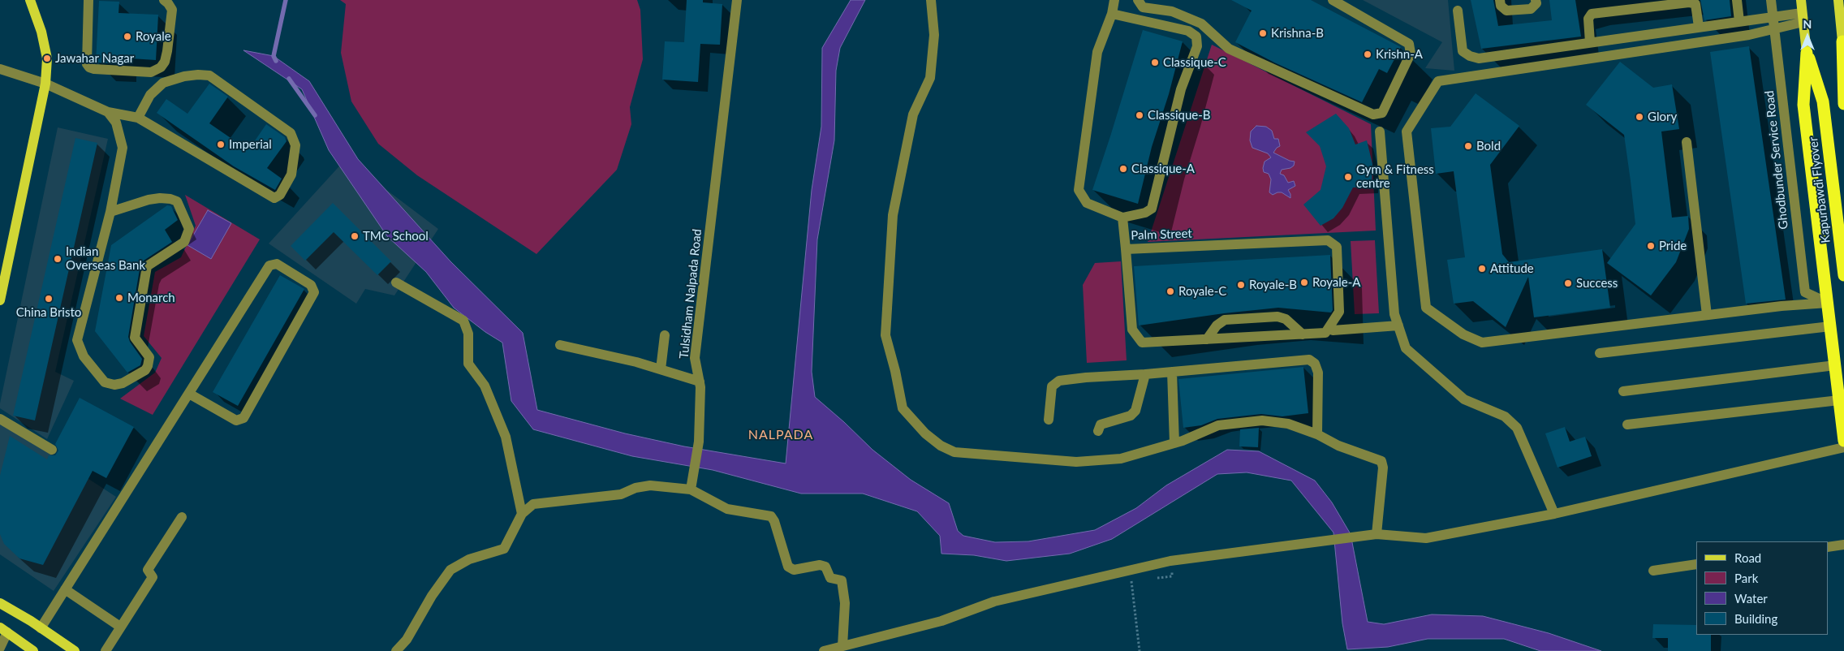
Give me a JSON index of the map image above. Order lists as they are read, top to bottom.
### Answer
{
  "streets": {
    "highway": ["Kapurbawdi Flyover"],
    "street": ["Ghodbunder Service Road", "Palm Street", "Tulsidham Nalpada Road"]
  },
  "districts": ["NALPADA"],
  "places": [
    "Krishna-B",
    "Royale",
    "Krishn-A",
    "Jawahar Nagar",
    "Classique-C",
    "Classique-B",
    "Glory",
    "Imperial",
    "Bold",
    "Classique-A",
    "Gym & Fitness centre",
    "TMC School",
    "Pride",
    "Indian Overseas Bank",
    "Attitude",
    "Royale-A",
    "Success",
    "Royale-B",
    "Royale-C",
    "Monarch",
    "China Bristo"
  ],
  "legend": [
    "Road",
    "Park",
    "Water",
    "Building"
  ],
  "north": "top"
}
